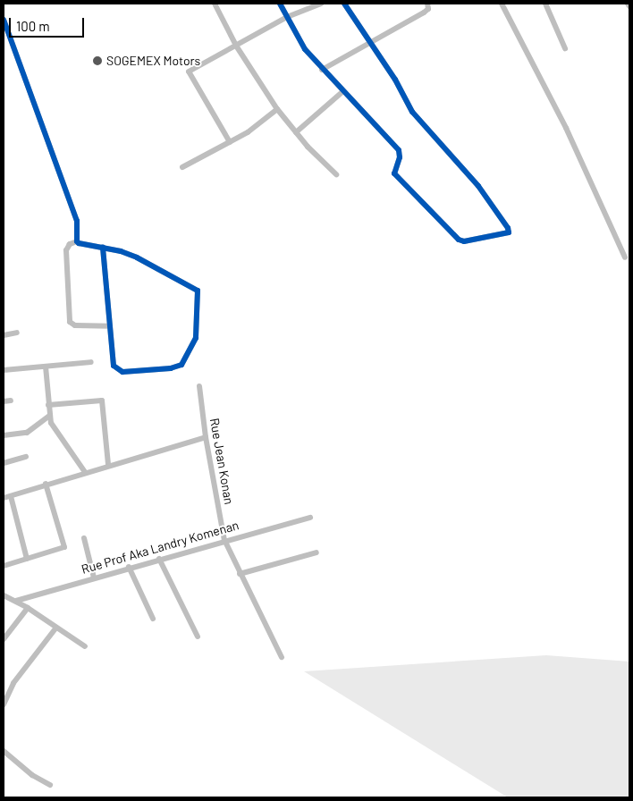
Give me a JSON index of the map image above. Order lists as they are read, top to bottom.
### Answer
{
  "streets": {
    "street": ["Rue Jean Konan", "Rue Prof Aka Landry Komenan"]
  },
  "crossings": [
    ["Rue Jean Konan", "Rue Prof Aka Landry Komenan"]
  ],
  "places": ["SOGEMEX Motors"],
  "scale_bar": "100 m"
}
